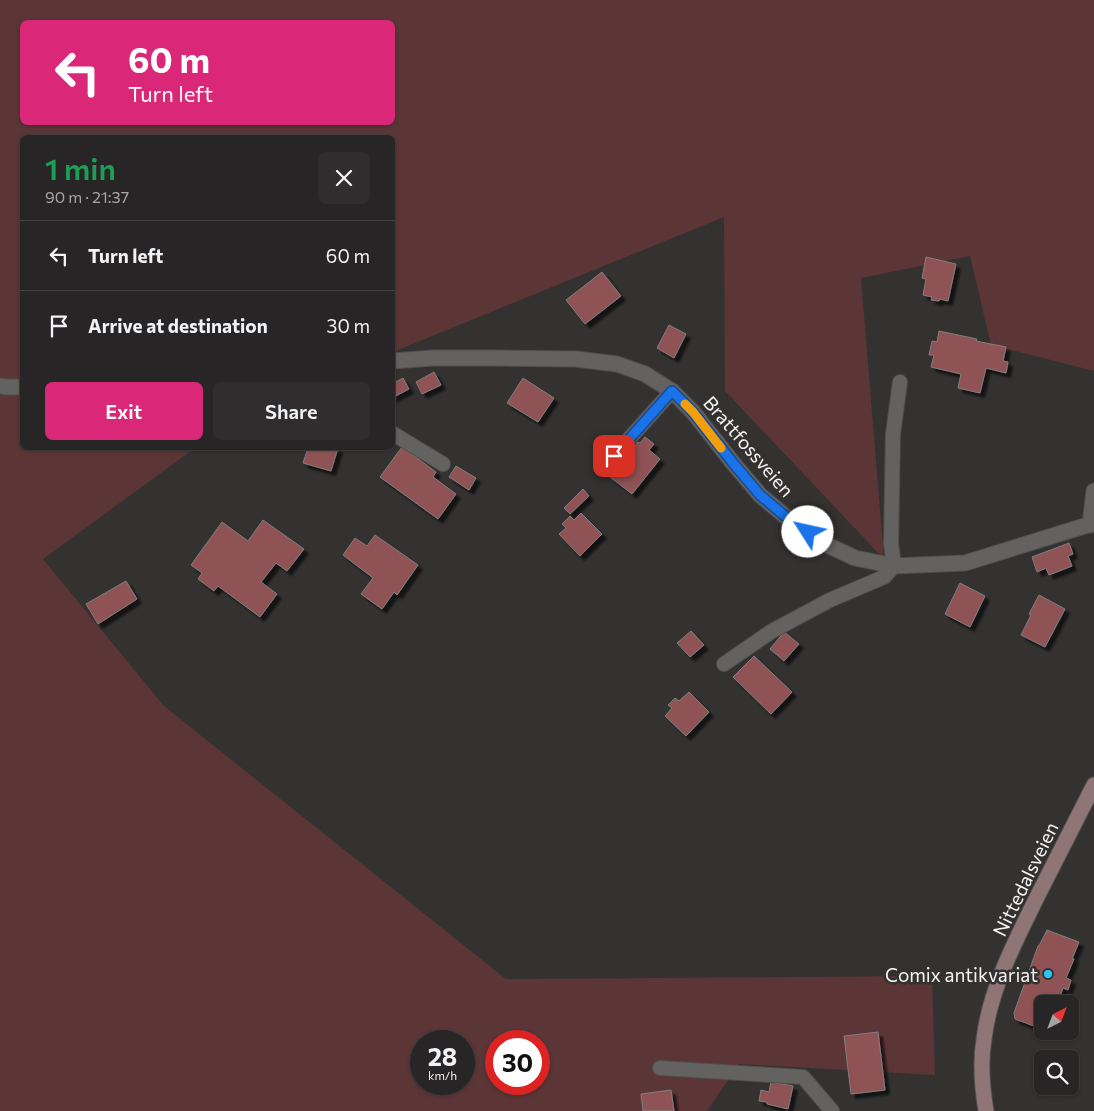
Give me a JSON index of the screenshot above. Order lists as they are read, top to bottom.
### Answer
{
  "streets": {
    "main road": ["Nittedalsveien"],
    "street": ["Brattfossveien"]
  },
  "places": ["Comix antikvariat"],
  "north": "top right",
  "page": {
    "turn": ["60 m", "Turn left"],
    "heading": ["1 min", "90 m · 21:37"],
    "list": [
      {
        "name": "Turn left",
        "value": "60 m"
      },
      {
        "name": "Arrive at destination",
        "value": "30 m"
      }
    ],
    "buttons": ["Exit", "Share"],
    "speed": "28 km/h",
    "limit": "30"
  }
}
